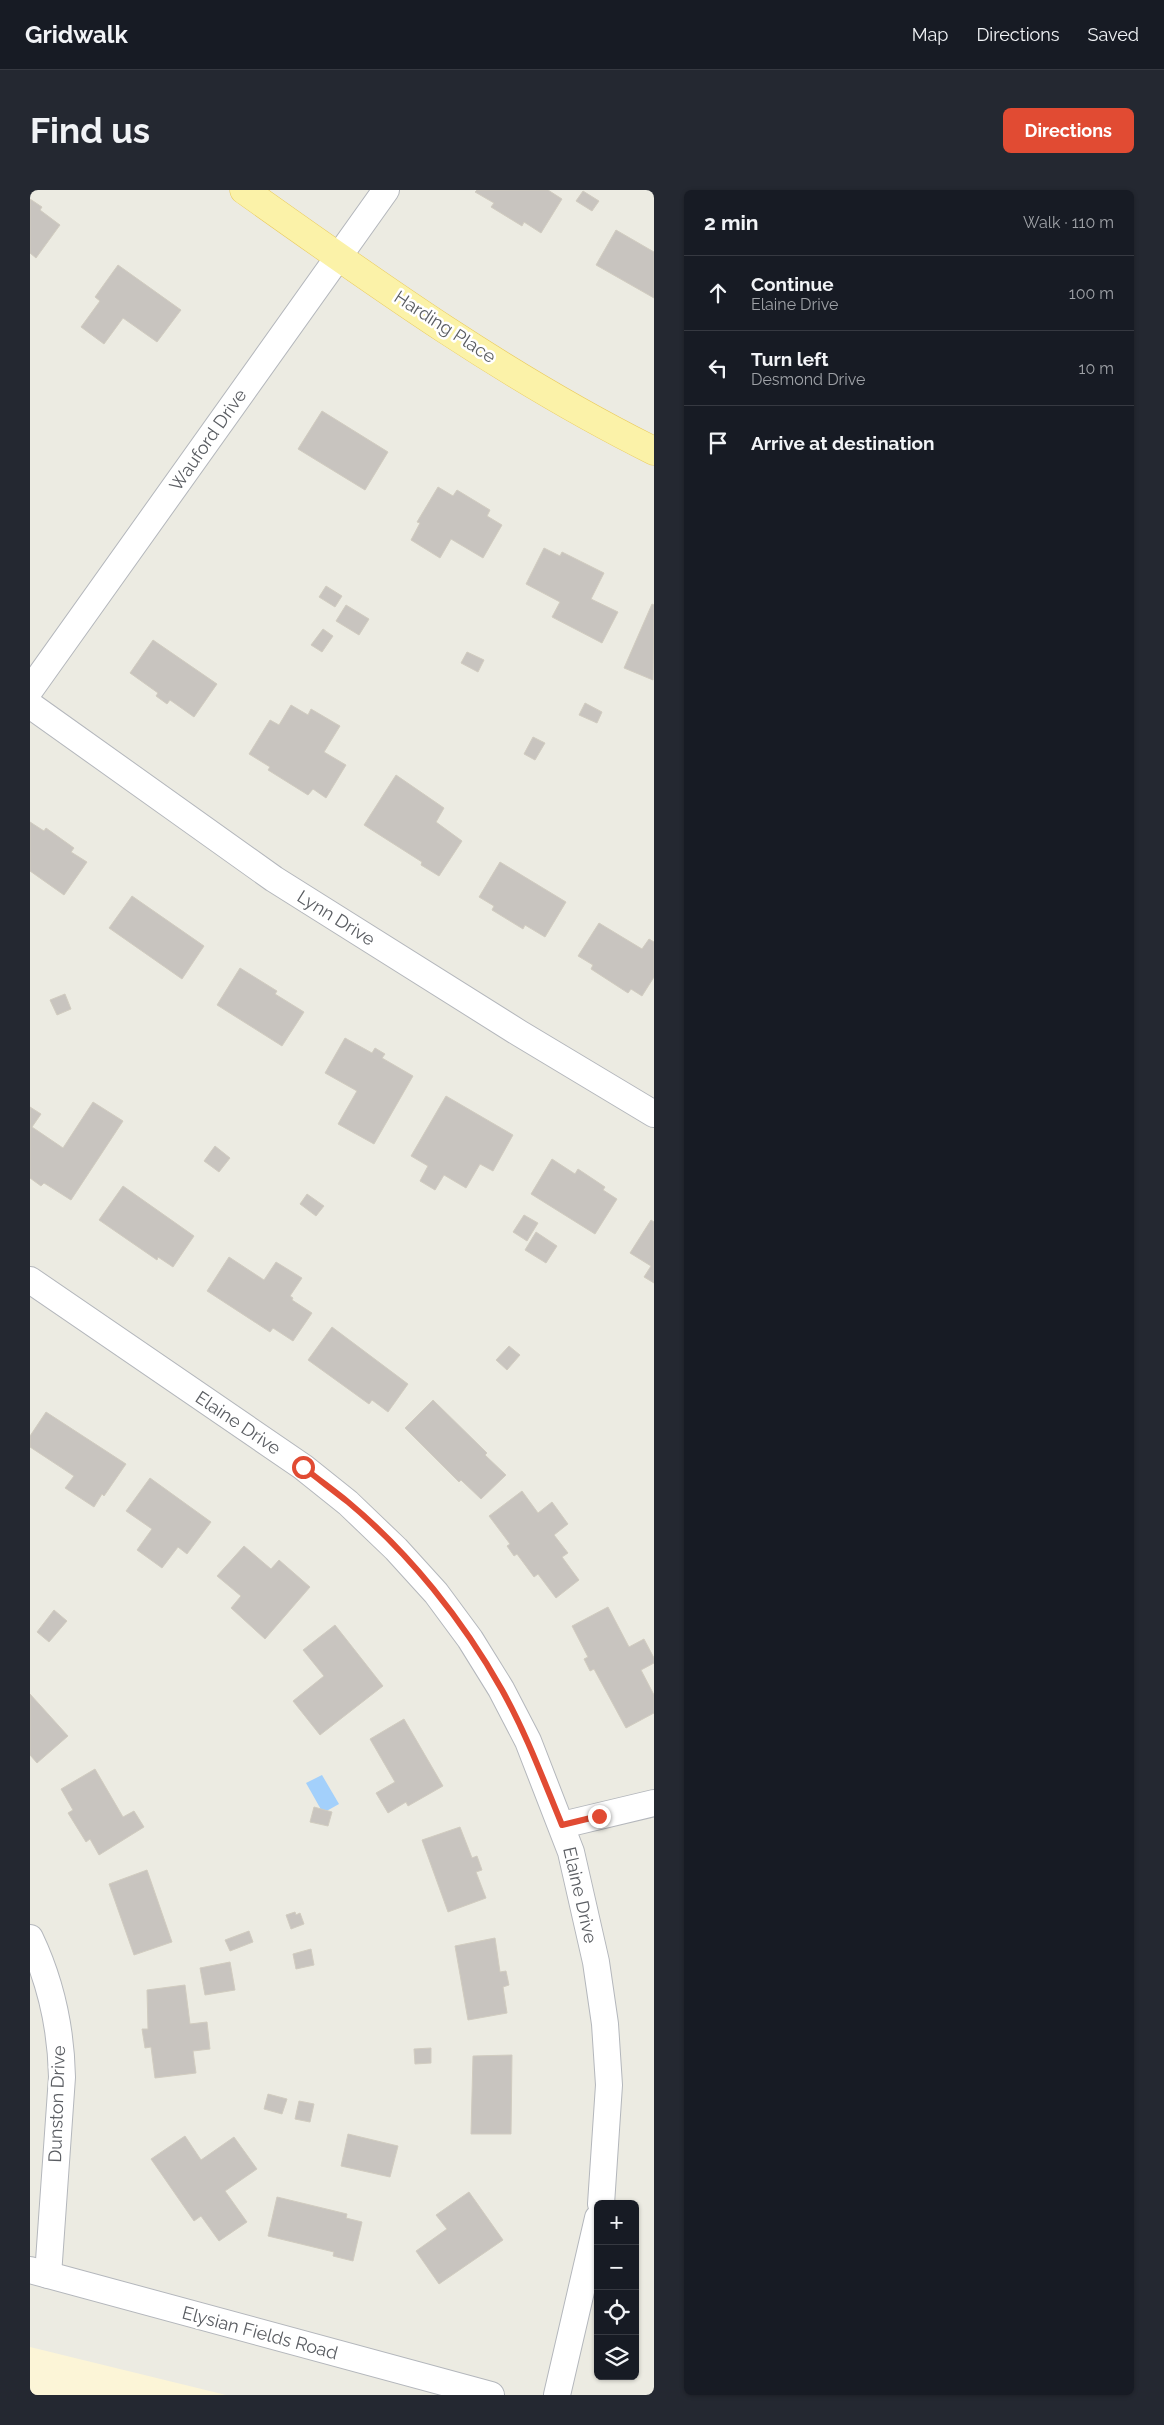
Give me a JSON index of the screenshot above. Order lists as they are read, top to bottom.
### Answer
{
  "streets": {
    "main road": ["Harding Place"],
    "street": [
      "Wauford Drive",
      "Lynn Drive",
      "Elaine Drive",
      "Dunston Drive",
      "Elysian Fields Road"
    ]
  },
  "crossings": [
    ["Harding Place", "Wauford Drive"],
    ["Dunston Drive", "Elysian Fields Road"]
  ],
  "page": {
    "header": "Gridwalk",
    "nav": ["Map", "Directions", "Saved"],
    "buttons": "Directions",
    "title": "Find us",
    "heading": ["2 min", "Walk · 110 m"],
    "list": [
      ["Continue", "Elaine Drive", "100 m"],
      ["Turn left", "Desmond Drive", "10 m"],
      "Arrive at destination"
    ],
    "map_buttons": ["+", "−"]
  }
}
